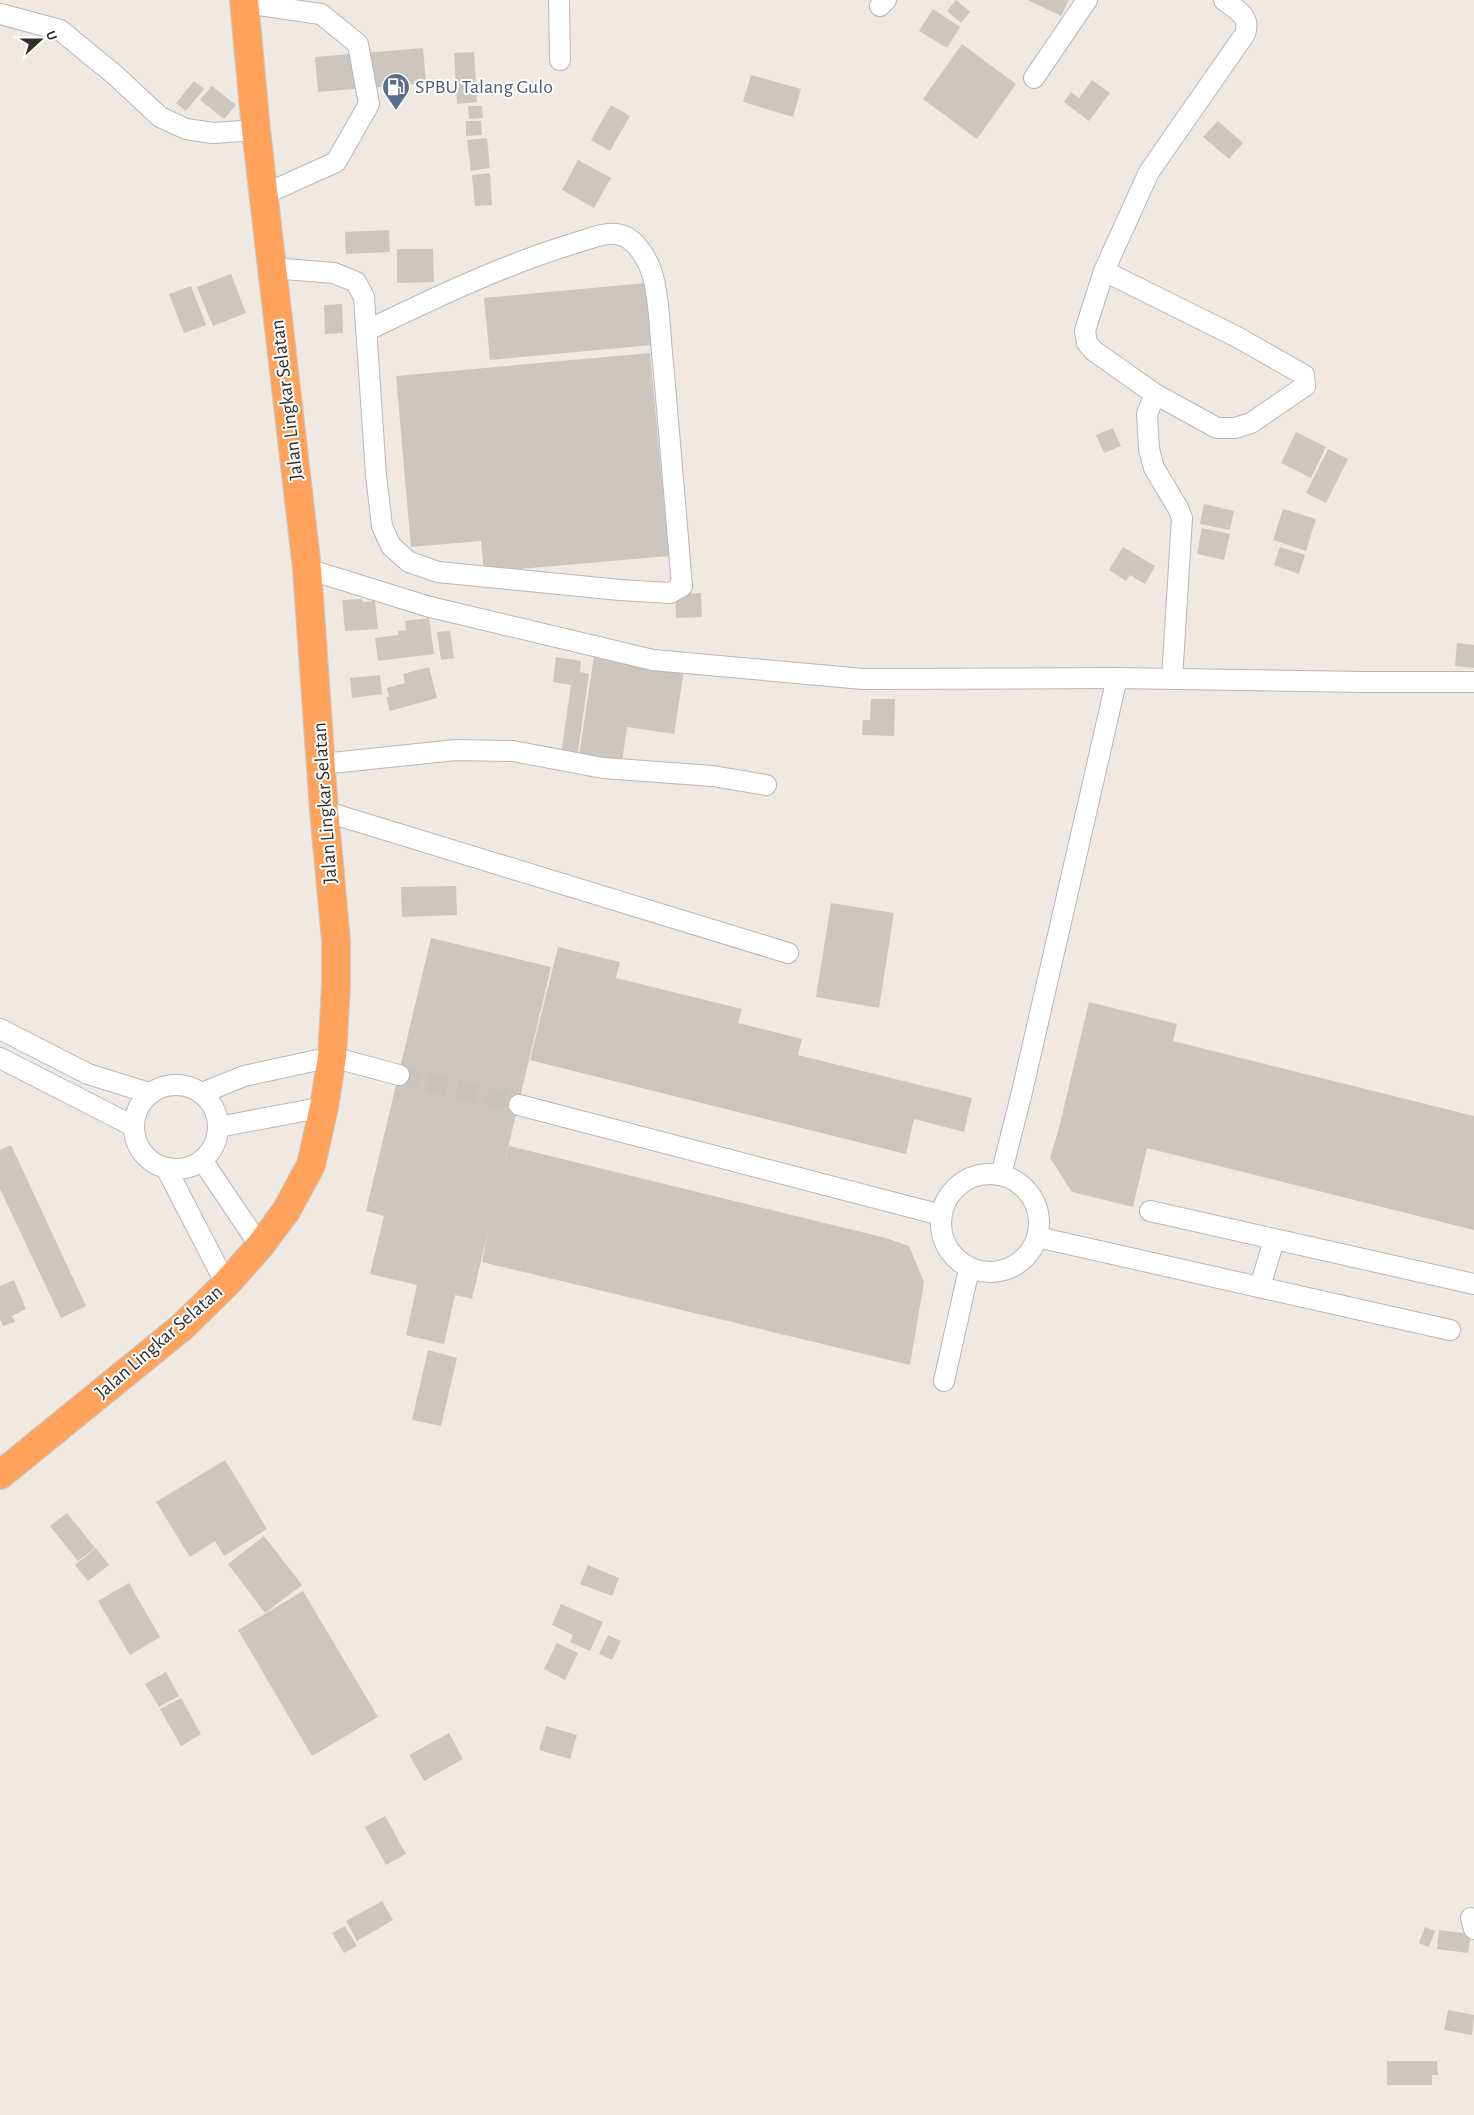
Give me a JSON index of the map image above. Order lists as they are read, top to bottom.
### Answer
{
  "streets": {
    "highway": ["Jalan Lingkar Selatan"]
  },
  "places": {
    "fuel station": ["SPBU Talang Gulo"]
  },
  "north": "right"
}
